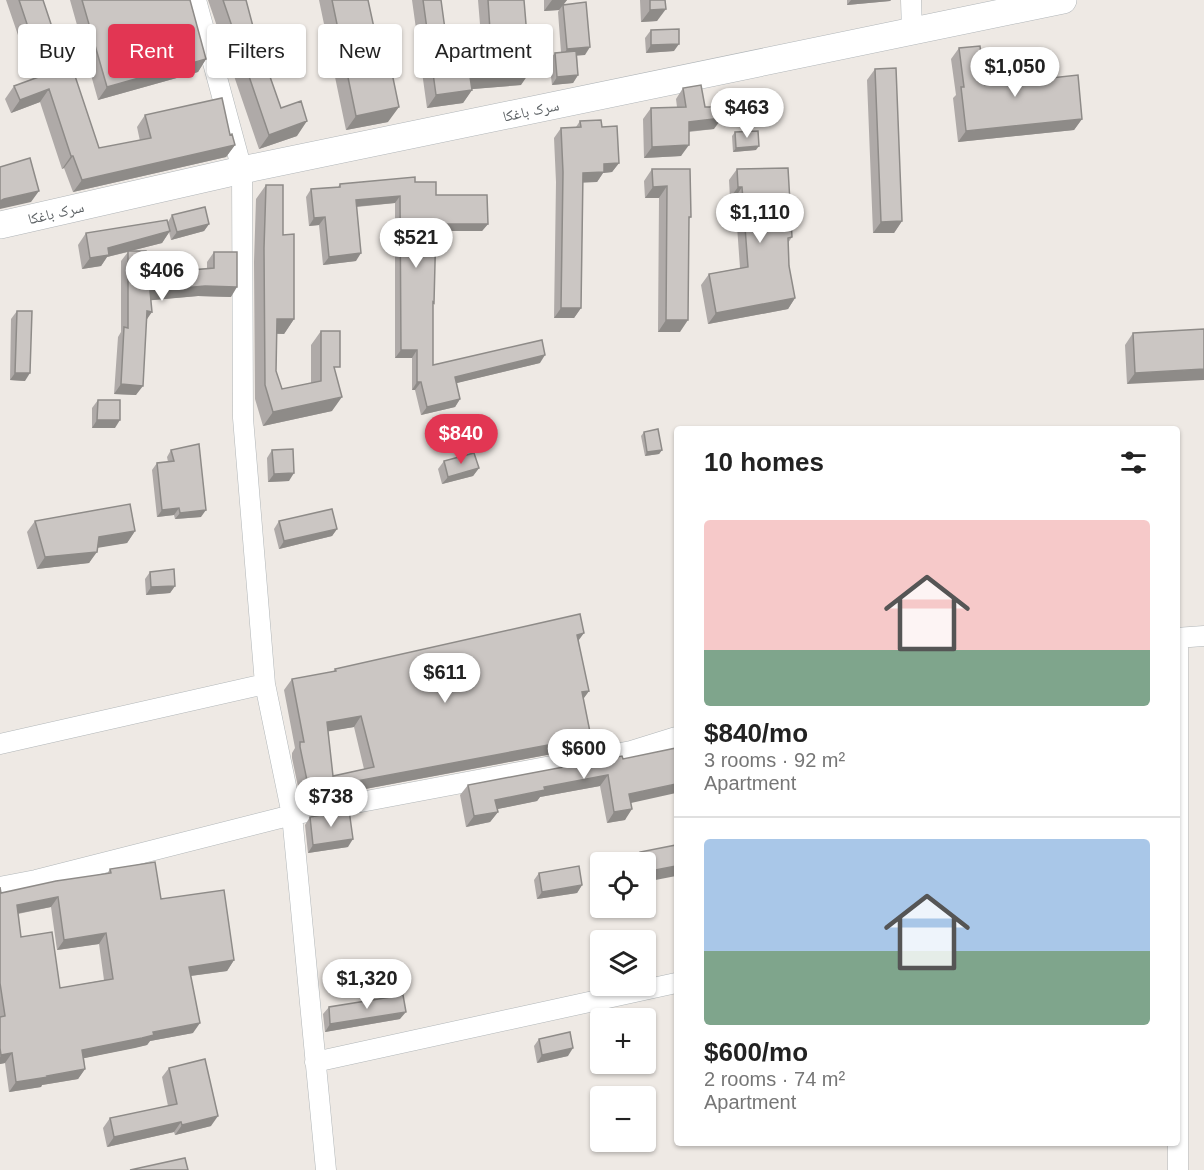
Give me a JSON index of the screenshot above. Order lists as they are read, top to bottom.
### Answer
{
  "streets": {
    "street": ["سرک باغکا"]
  },
  "page": {
    "chip": [
      "Buy",
      "Rent",
      "Filters",
      "New",
      "Apartment"
    ],
    "price": [
      "$1,050",
      "$463",
      "$1,110",
      "$521",
      "$406",
      "$840",
      "$611",
      "$600",
      "$738",
      "$1,320"
    ],
    "heading": "10 homes",
    "list": [
      {
        "name": "$840/mo",
        "note": "3 rooms · 92 m² · Apartment"
      },
      {
        "name": "$600/mo",
        "note": "2 rooms · 74 m² · Apartment"
      }
    ],
    "map_buttons": ["+", "−"]
  }
}
